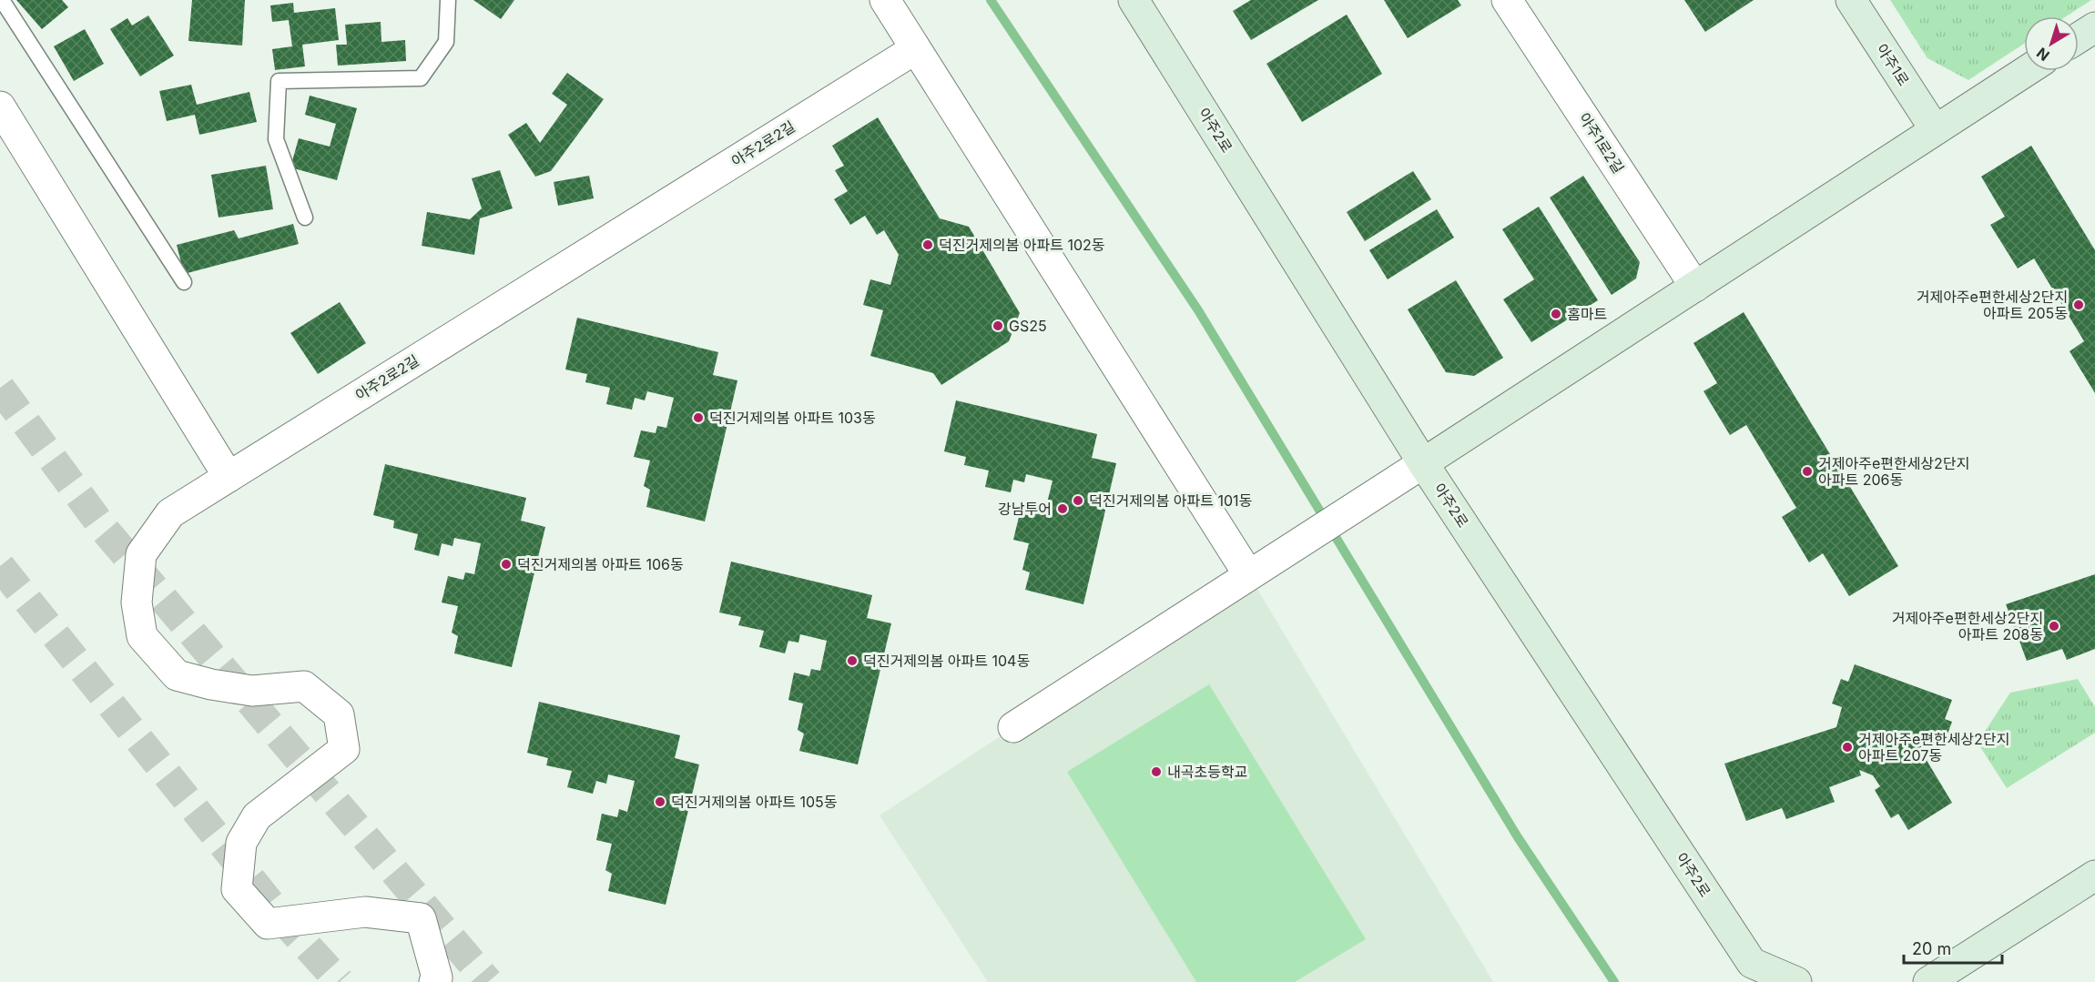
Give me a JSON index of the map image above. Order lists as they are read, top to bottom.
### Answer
{
  "streets": {
    "street": [
      "아주1로",
      "아주2로",
      "아주1로2길",
      "아주2로2길"
    ]
  },
  "places": [
    "덕진거제의봄 아파트 102동",
    "거제아주e편한세상2단지 아파트 205동",
    "홈마트",
    "GS25",
    "덕진거제의봄 아파트 103동",
    "거제아주e편한세상2단지 아파트 206동",
    "덕진거제의봄 아파트 101동",
    "강남투어",
    "덕진거제의봄 아파트 106동",
    "거제아주e편한세상2단지 아파트 208동",
    "덕진거제의봄 아파트 104동",
    "거제아주e편한세상2단지 아파트 207동",
    "내곡초등학교",
    "덕진거제의봄 아파트 105동"
  ],
  "scale_bar": "20 m",
  "north": "bottom left"
}
